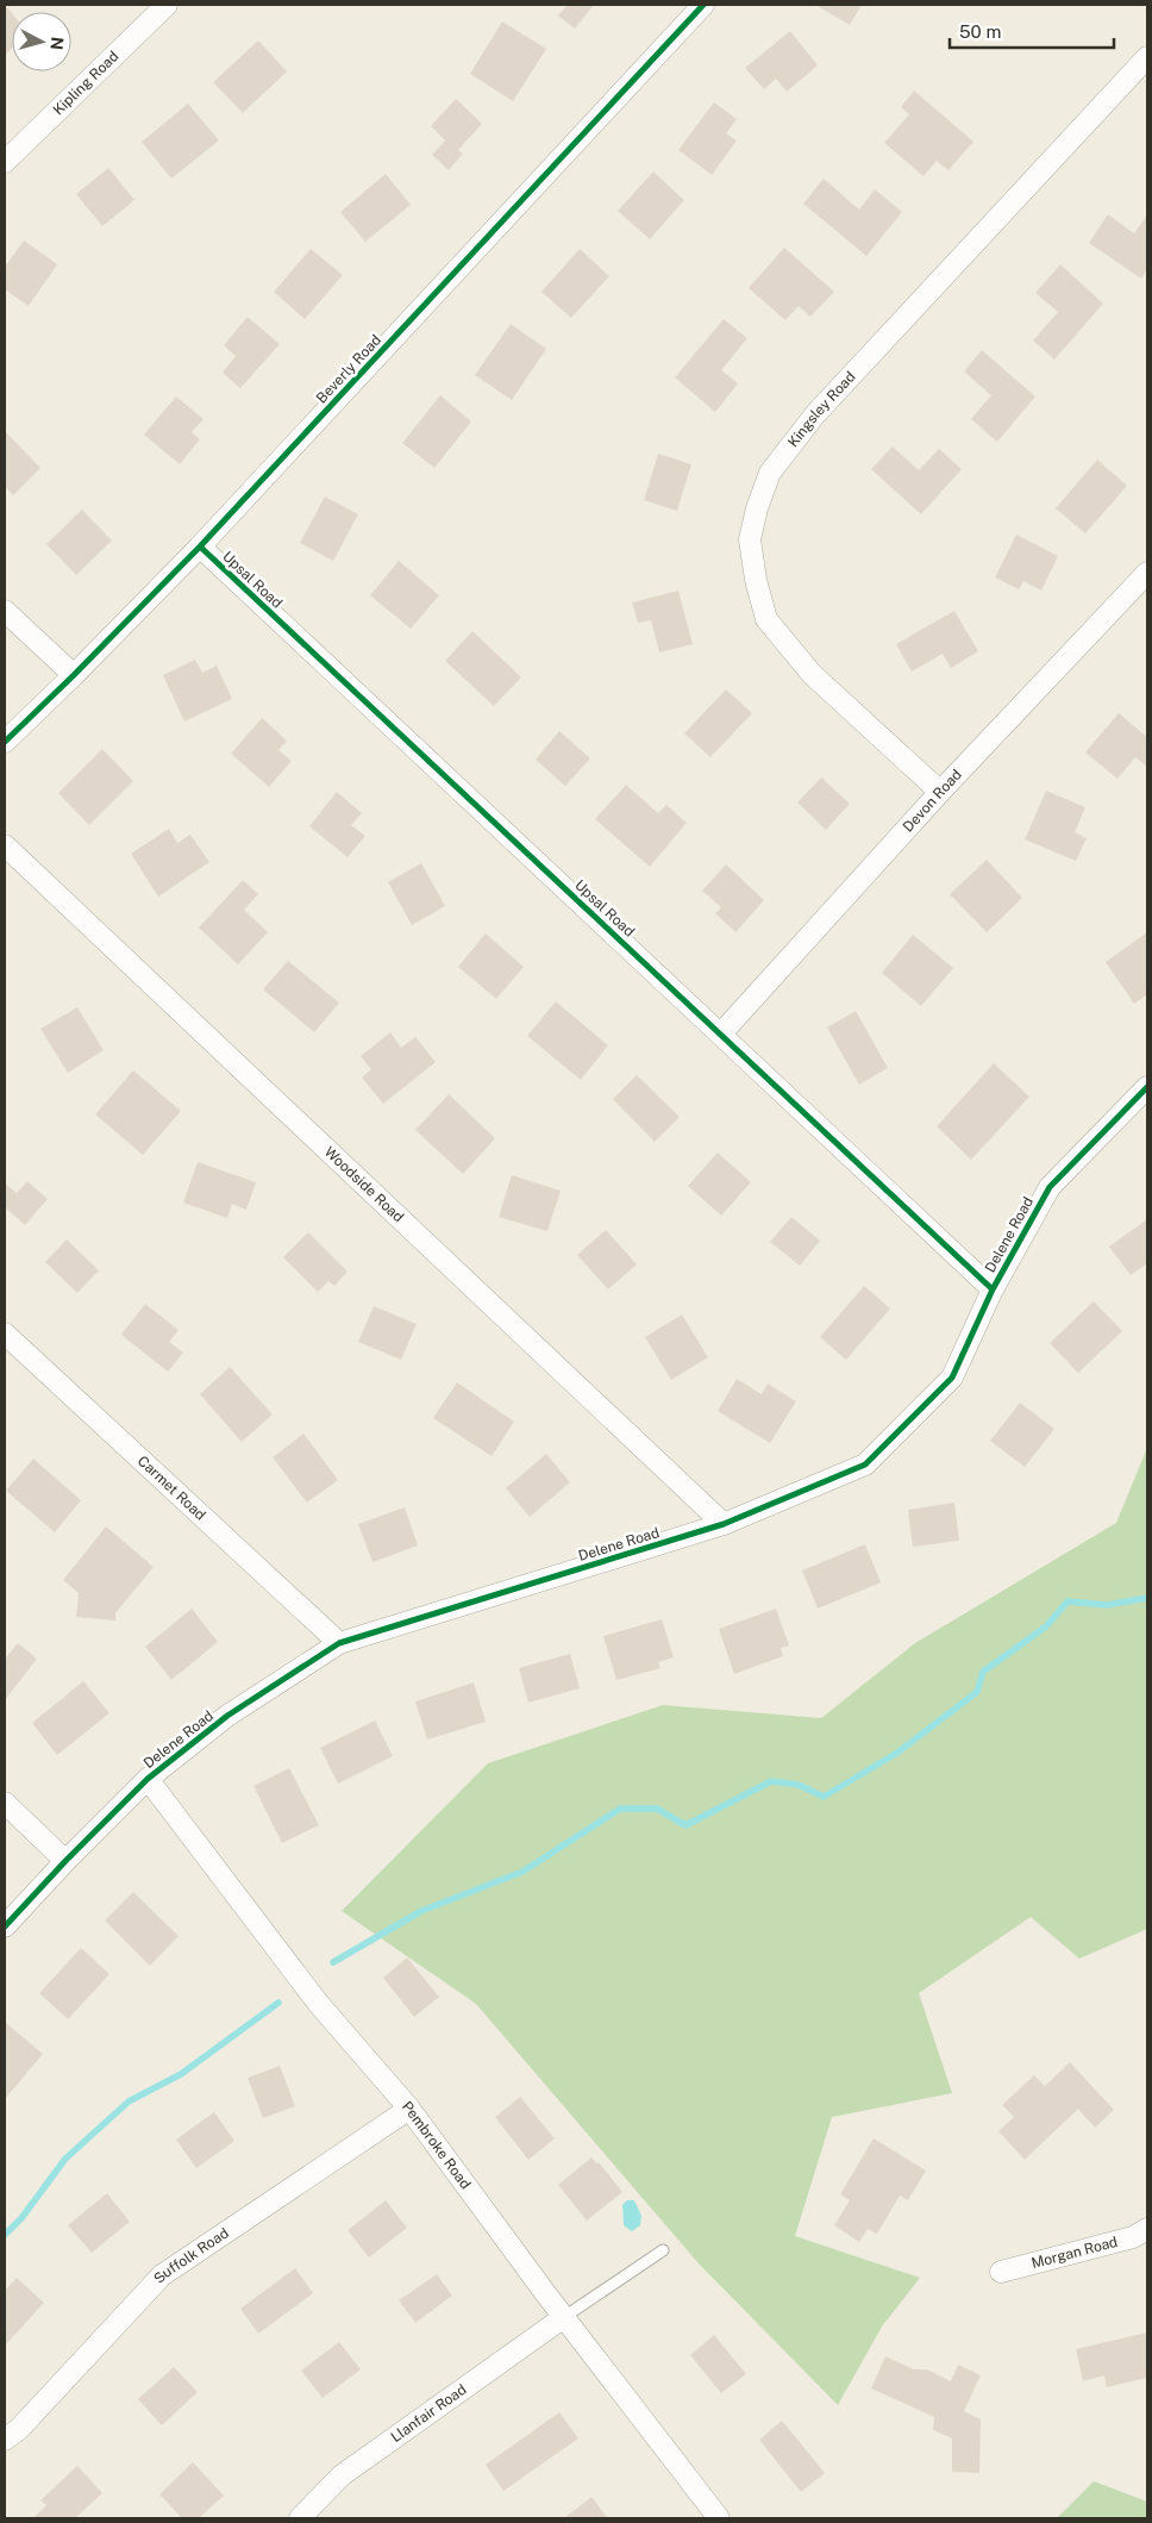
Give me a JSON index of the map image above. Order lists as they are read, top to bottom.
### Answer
{
  "streets": {
    "street": [
      "Kipling Road",
      "Beverly Road",
      "Kingsley Road",
      "Upsal Road",
      "Devon Road",
      "Woodside Road",
      "Delene Road",
      "Carmet Road",
      "Pembroke Road",
      "Morgan Road",
      "Suffolk Road",
      "Llanfair Road"
    ]
  },
  "crossings": [
    ["Beverly Road", "Upsal Road"],
    ["Kingsley Road", "Devon Road"],
    ["Upsal Road", "Devon Road"],
    ["Upsal Road", "Delene Road"],
    ["Woodside Road", "Delene Road"],
    ["Delene Road", "Carmet Road"],
    ["Delene Road", "Pembroke Road"],
    ["Pembroke Road", "Suffolk Road"],
    ["Pembroke Road", "Llanfair Road"]
  ],
  "scale_bar": "50 m",
  "north": "right"
}
